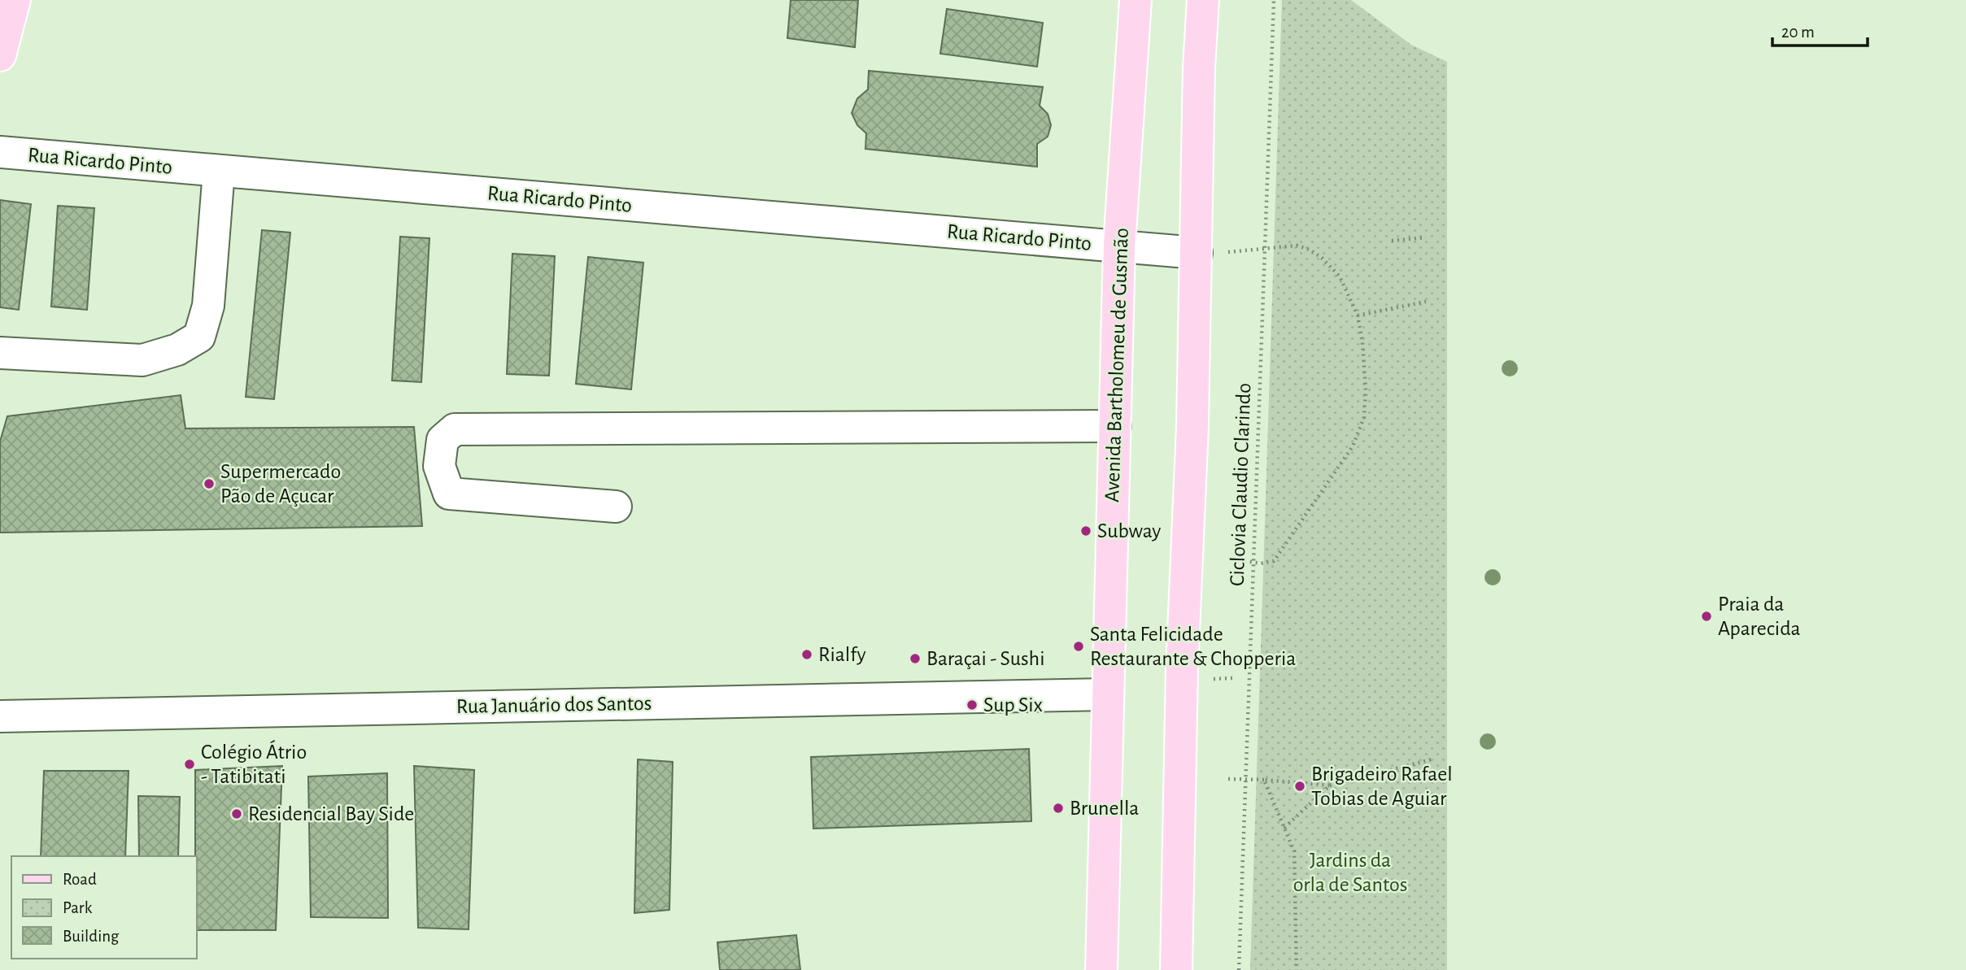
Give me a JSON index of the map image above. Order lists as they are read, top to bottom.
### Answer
{
  "streets": {
    "main road": ["Avenida Bartholomeu de Gusmão"],
    "street": ["Rua Ricardo Pinto", "Rua Januário dos Santos"],
    "path": ["Ciclovia Claudio Clarindo"]
  },
  "crossings": [
    ["Rua Ricardo Pinto", "Avenida Bartholomeu de Gusmão"],
    ["Avenida Bartholomeu de Gusmão", "Rua Januário dos Santos"]
  ],
  "parks": ["Jardins da orla de Santos"],
  "places": [
    "Supermercado Pão de Açucar",
    "Subway",
    "Praia da Aparecida",
    "Santa Felicidade Restaurante & Chopperia",
    "Rialfy",
    "Baraçai - Sushi",
    "Sup Six",
    "Colégio Átrio - Tatibitati",
    "Brigadeiro Rafael Tobias de Aguiar",
    "Brunella",
    "Residencial Bay Side"
  ],
  "legend": ["Road", "Park", "Building"],
  "scale_bar": "20 m"
}
